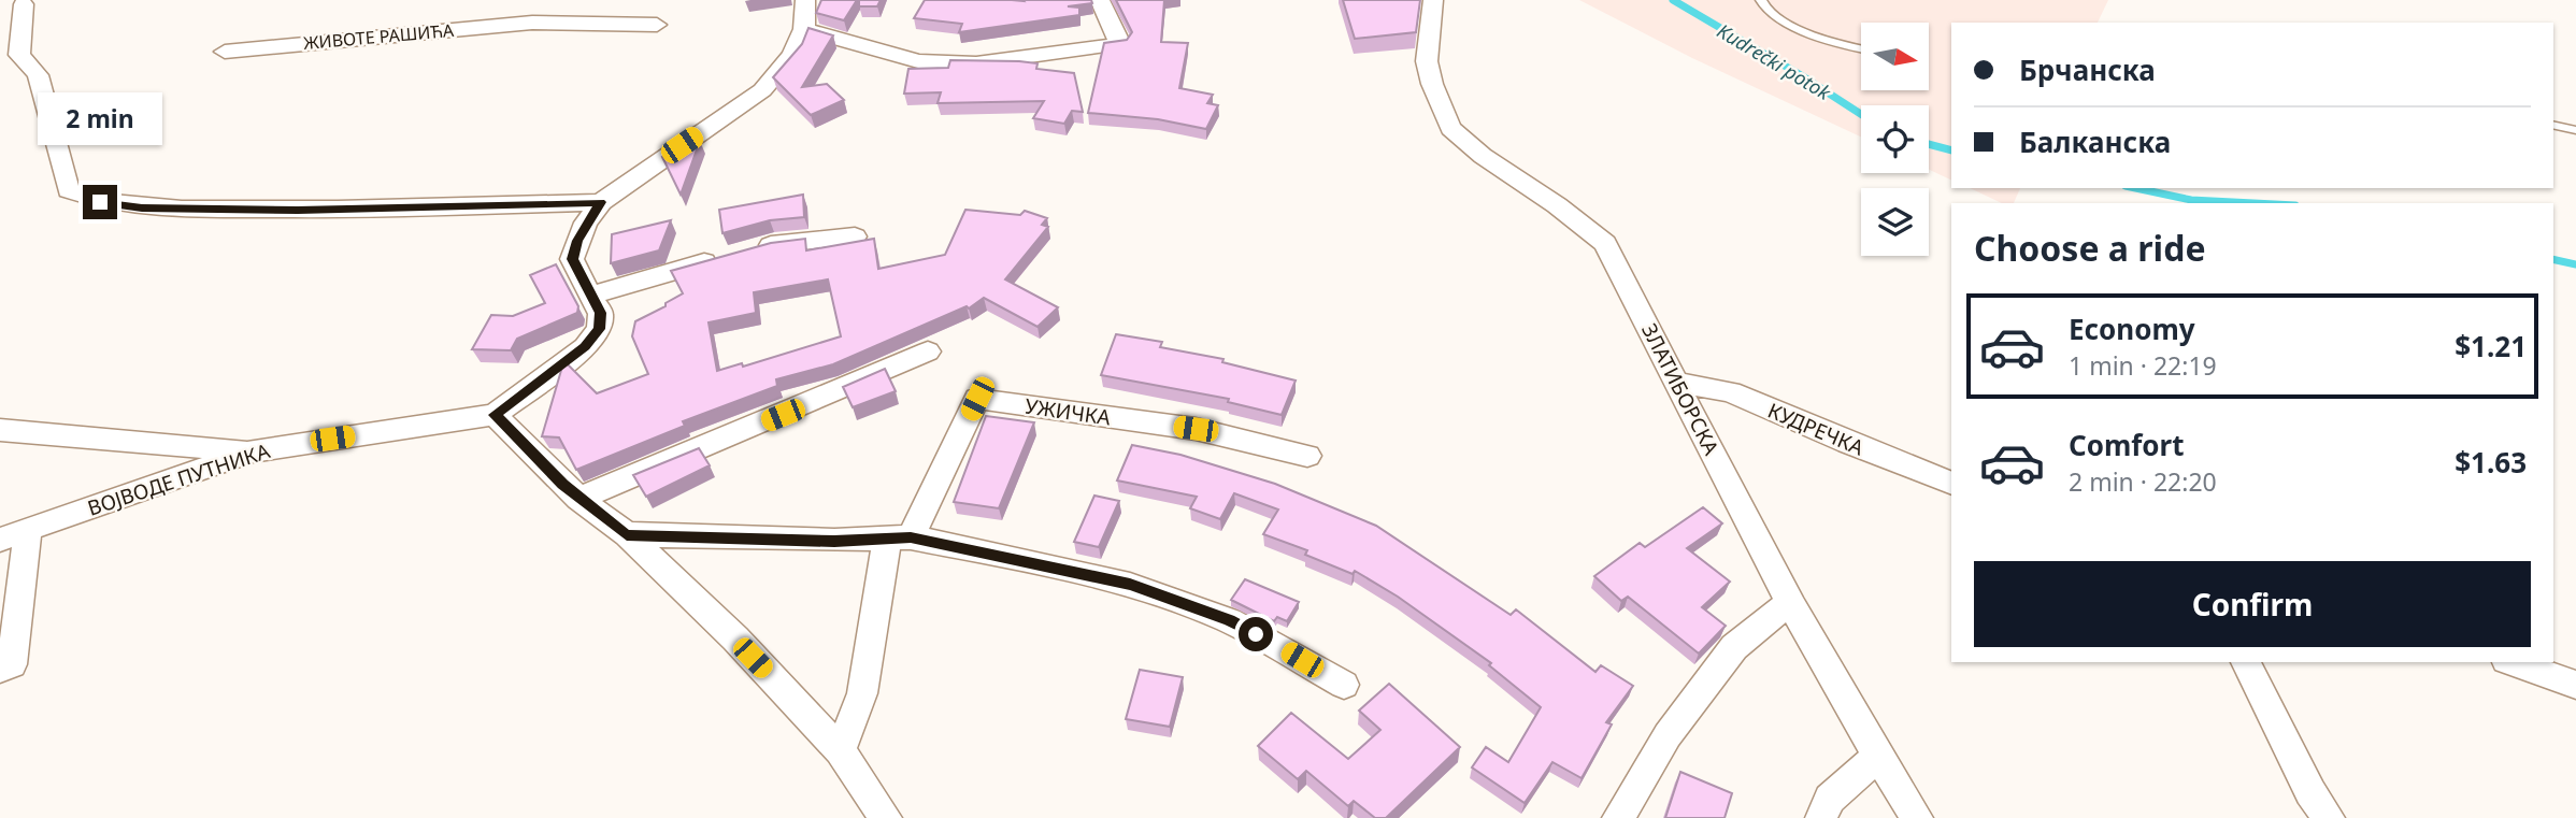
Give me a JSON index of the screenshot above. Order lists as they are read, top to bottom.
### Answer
{
  "streets": {
    "street": [
      "ЖИВОТЕ РАШИЋА",
      "ЗЛАТИБОРСКА",
      "УЖИЧКА",
      "КУДРЕЧКА",
      "ВОЈВОДЕ ПУТНИКА"
    ]
  },
  "crossings": [
    ["ЗЛАТИБОРСКА", "КУДРЕЧКА"]
  ],
  "water": ["Kudrečki potok"],
  "north": "right",
  "page": {
    "banner": ["Брчанска", "Балканска"],
    "bubble": "2 min",
    "heading": "Choose a ride",
    "list": [
      {
        "name": "Economy",
        "note": "1 min · 22:19",
        "value": "$1.21"
      },
      {
        "name": "Comfort",
        "note": "2 min · 22:20",
        "value": "$1.63"
      }
    ],
    "buttons": "Confirm"
  }
}
